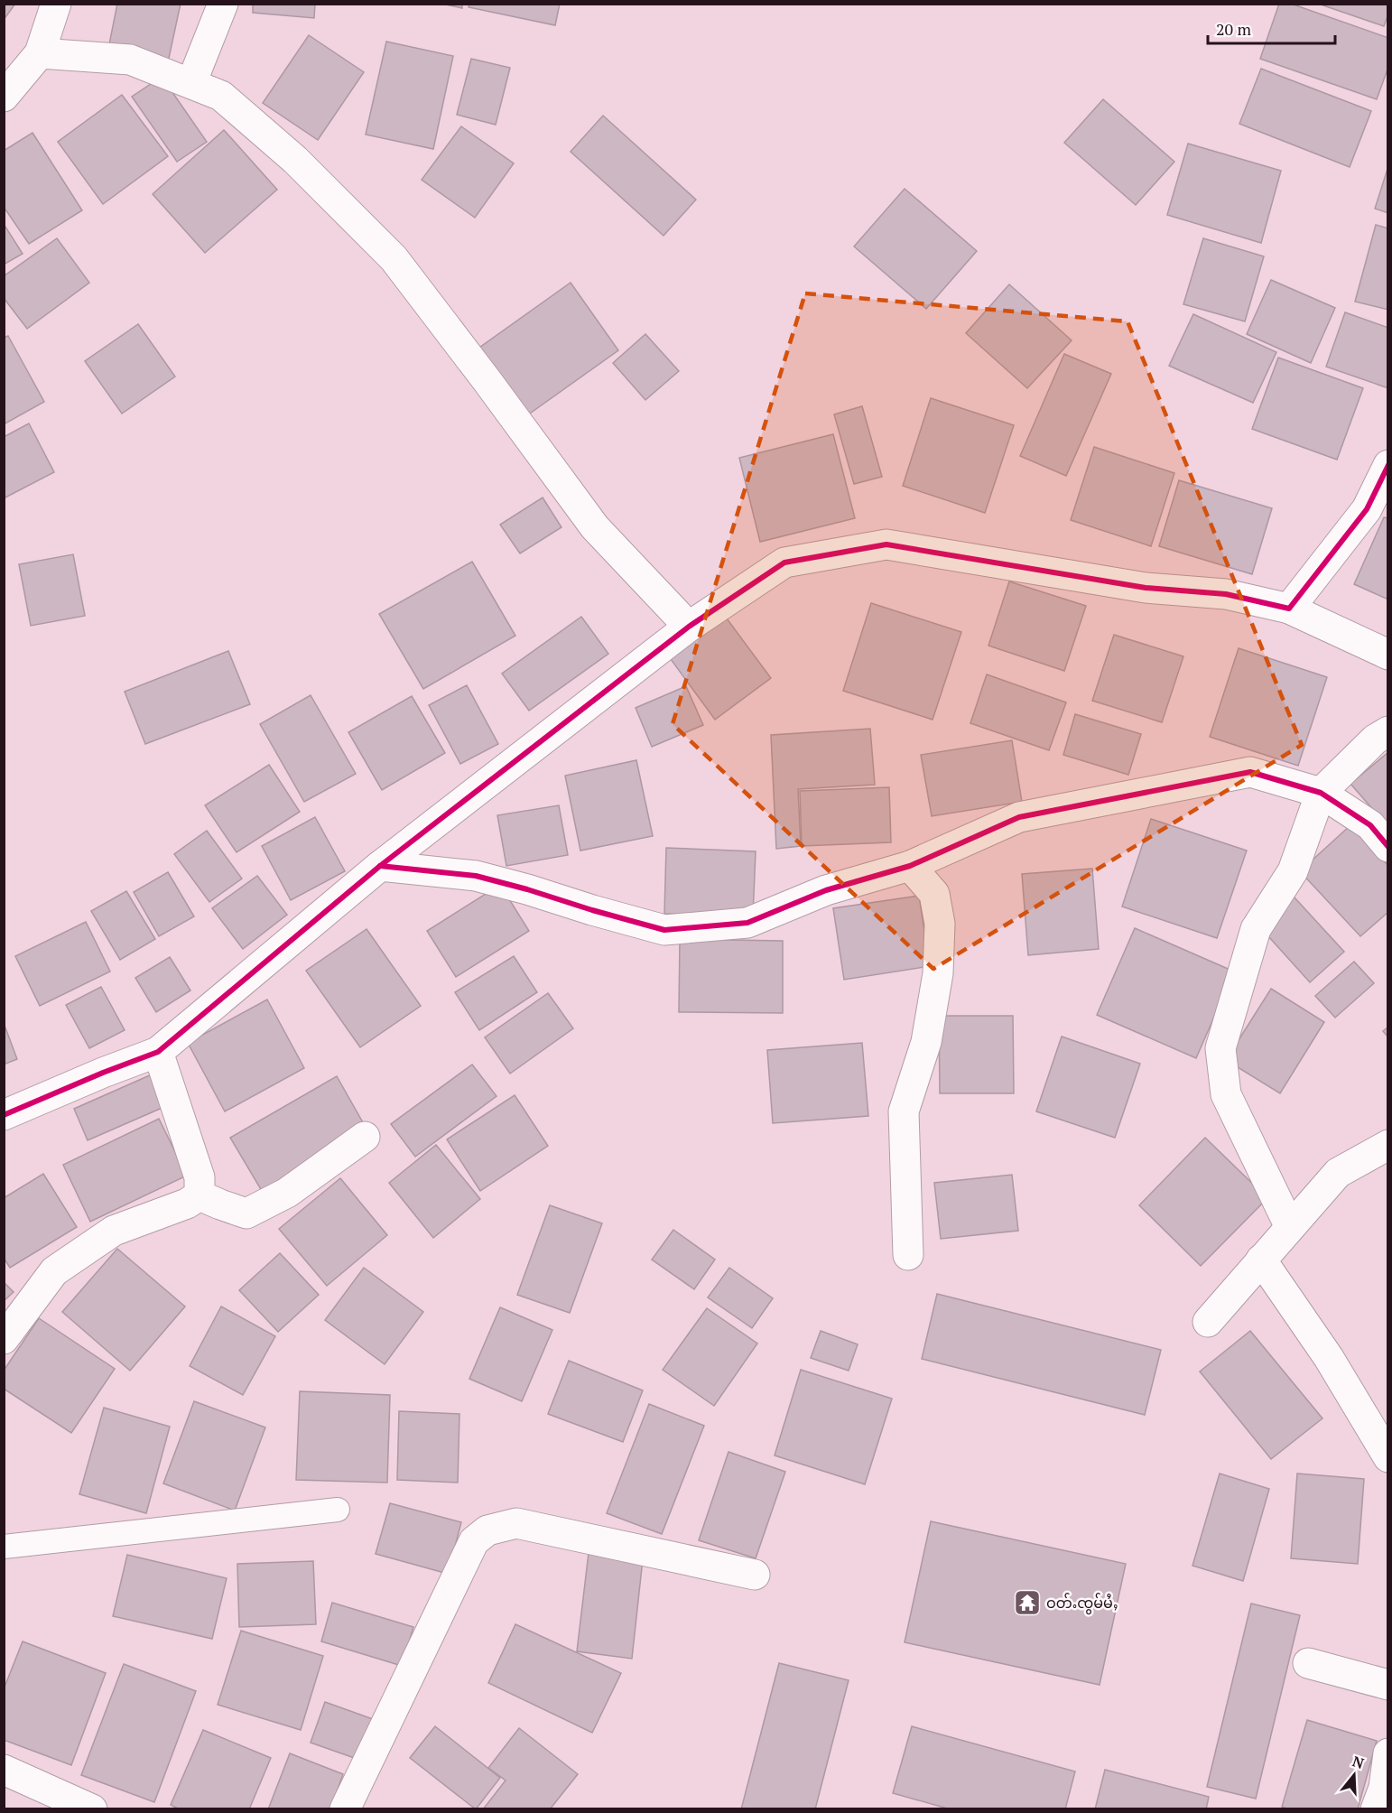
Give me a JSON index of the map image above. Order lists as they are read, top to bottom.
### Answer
{
  "places": {
    "temple": ["ဝတ်ႉၸွမ်မႆႇ"]
  },
  "scale_bar": "20 m",
  "north": "top"
}
